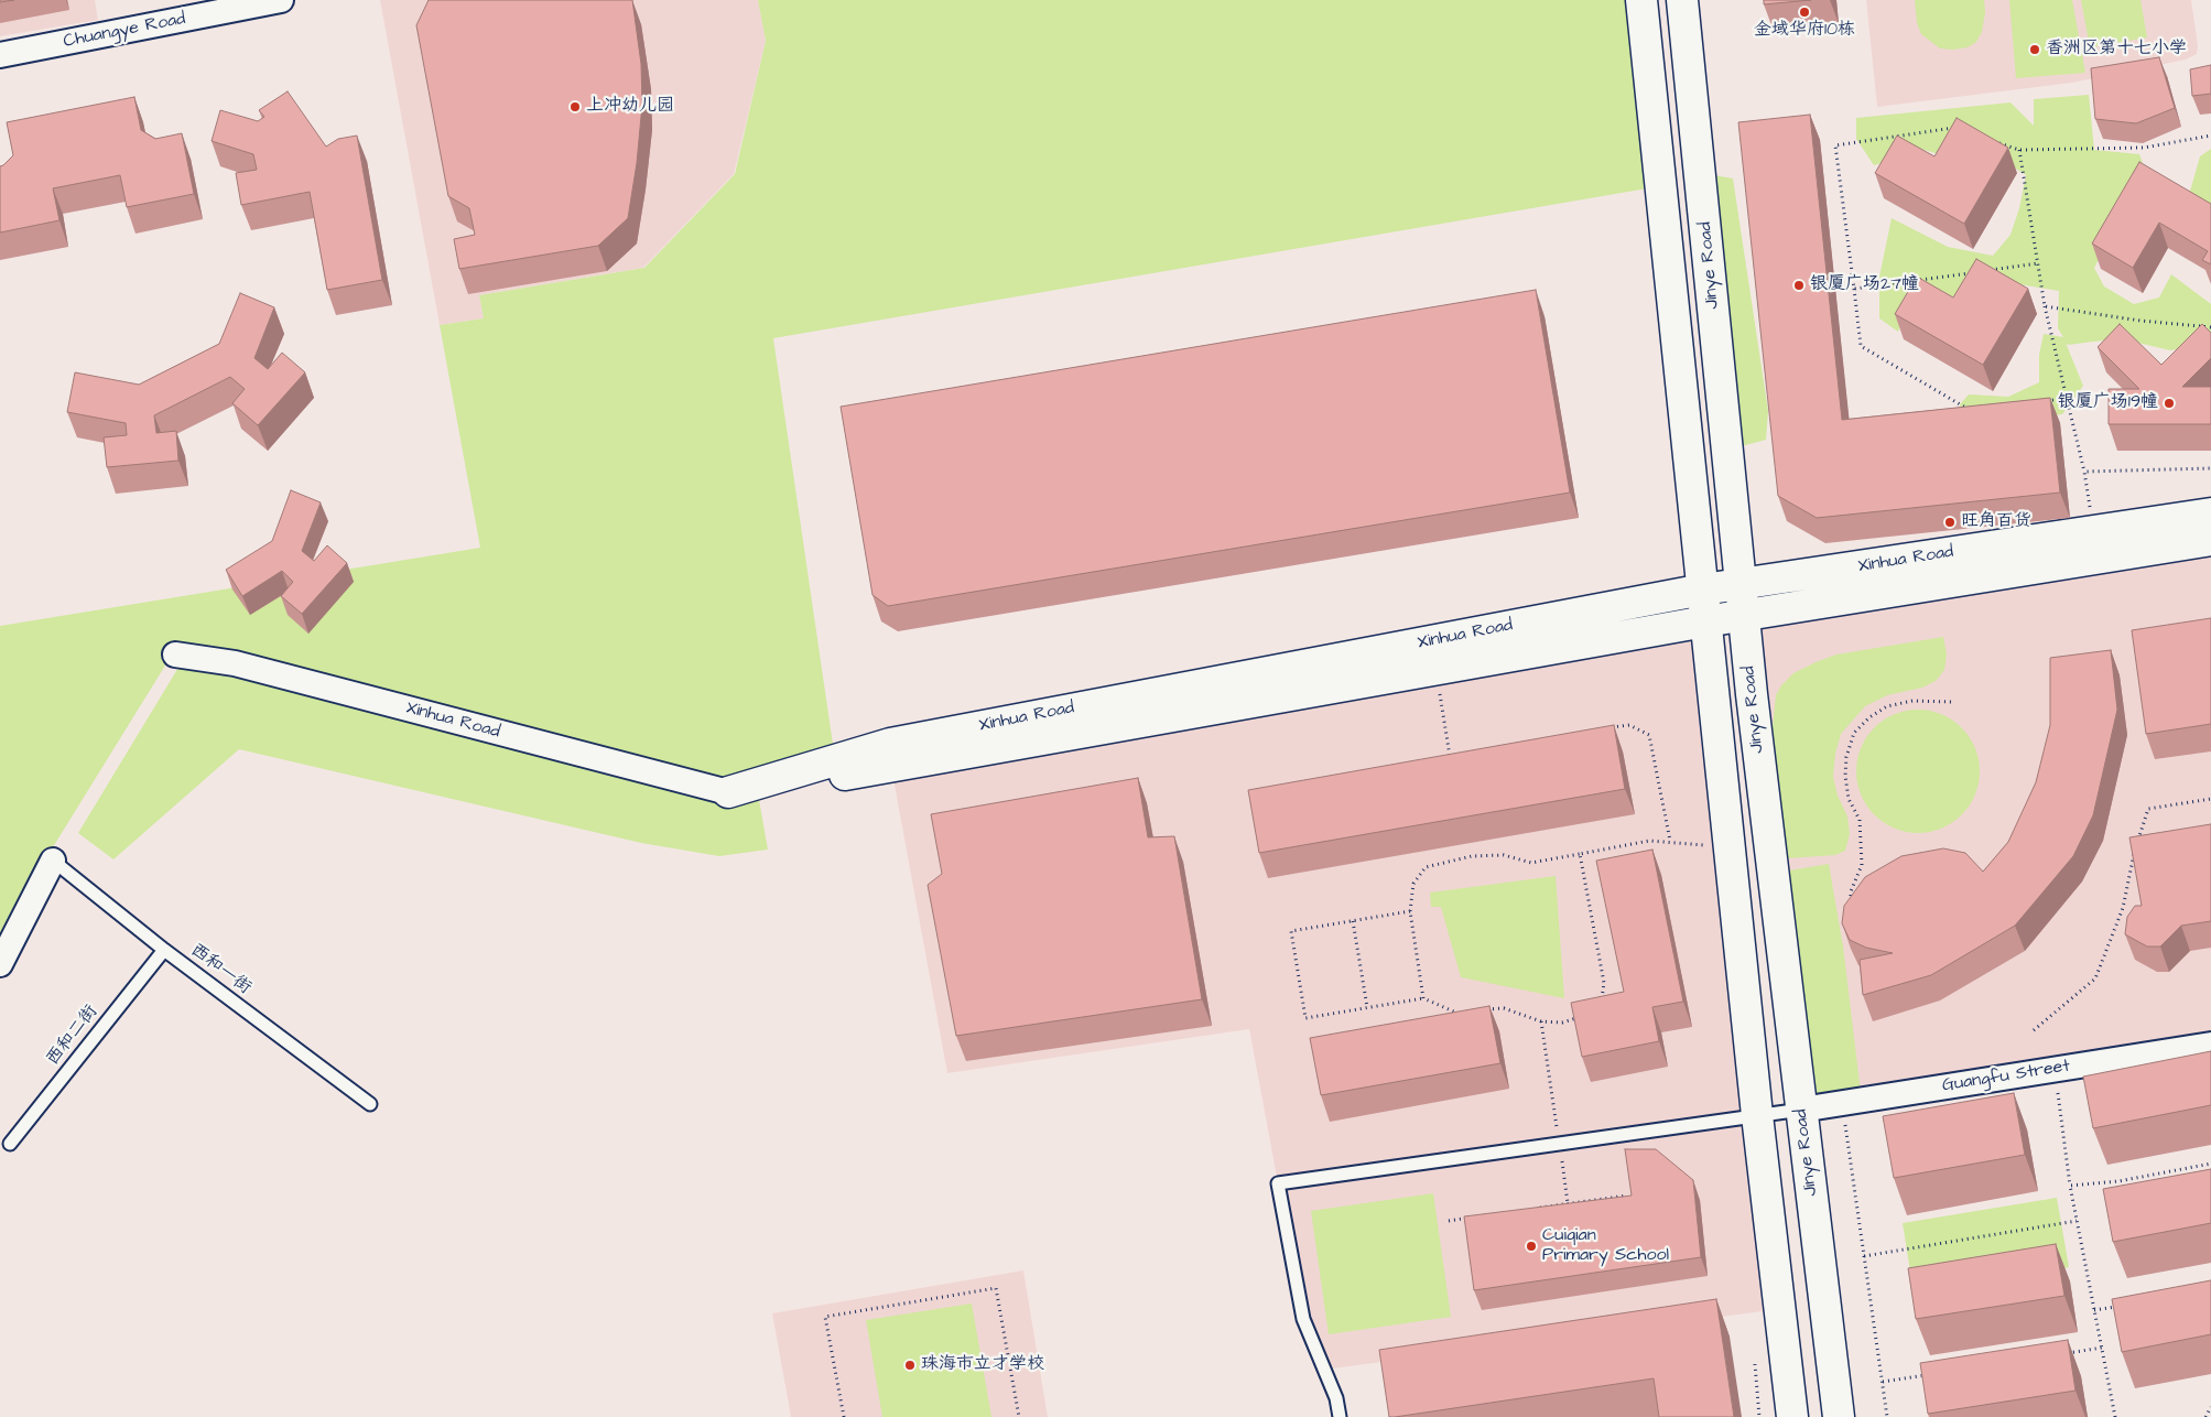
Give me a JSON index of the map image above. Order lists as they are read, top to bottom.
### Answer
{
  "streets": {
    "street": [
      "Chuangye Road",
      "Jinye Road",
      "Xinhua Road",
      "Guangfu Street"
    ],
    "lane": ["西和一街", "西和二街"]
  },
  "crossings": [
    ["Jinye Road", "Xinhua Road"],
    ["Jinye Road", "Guangfu Street"],
    ["西和一街", "西和二街"]
  ],
  "places": [
    "金域华府10栋",
    "香洲区第十七小学",
    "上冲幼儿园",
    "银厦广场27幢",
    "银厦广场19幢",
    "旺角百货",
    "Cuiqian Primary School",
    "珠海市立才学校"
  ]
}
